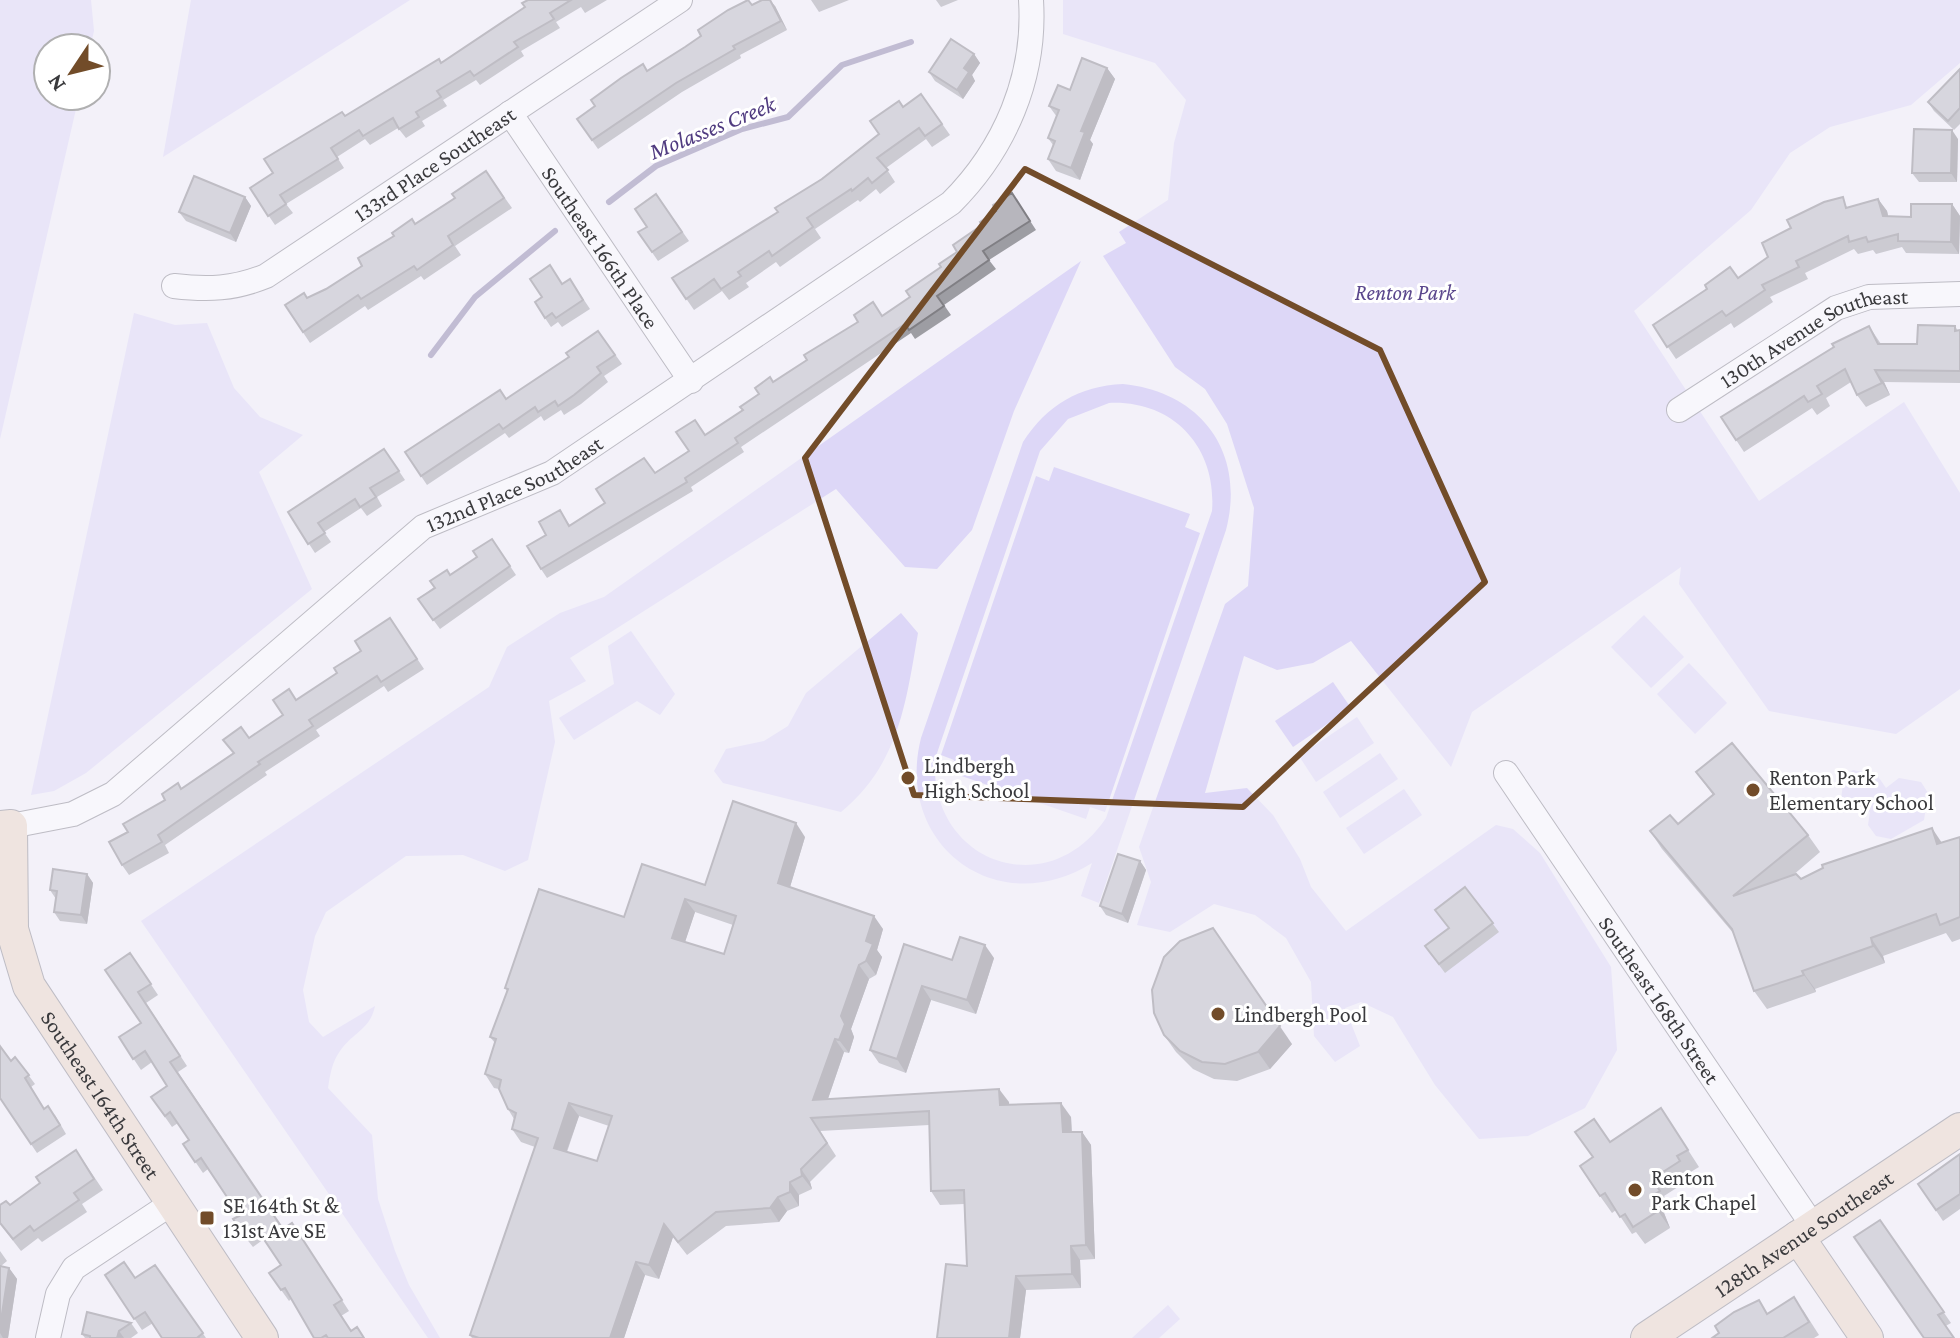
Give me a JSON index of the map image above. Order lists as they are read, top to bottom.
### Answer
{
  "streets": {
    "street": [
      "133rd Place Southeast",
      "Southeast 166th Place",
      "130th Avenue Southeast",
      "132nd Place Southeast",
      "Southeast 168th Street",
      "Southeast 164th Street",
      "128th Avenue Southeast"
    ]
  },
  "crossings": [
    ["133rd Place Southeast", "Southeast 166th Place"],
    ["Southeast 166th Place", "132nd Place Southeast"],
    ["132nd Place Southeast", "Southeast 164th Street"],
    ["Southeast 168th Street", "128th Avenue Southeast"]
  ],
  "water": ["Molasses Creek"],
  "parks": ["Renton Park"],
  "places": {
    "other": [
      "Lindbergh High School",
      "Renton Park Elementary School",
      "Lindbergh Pool",
      "Renton Park Chapel"
    ],
    "transit": ["SE 164th St & 131st Ave SE"]
  },
  "north": "bottom left"
}
